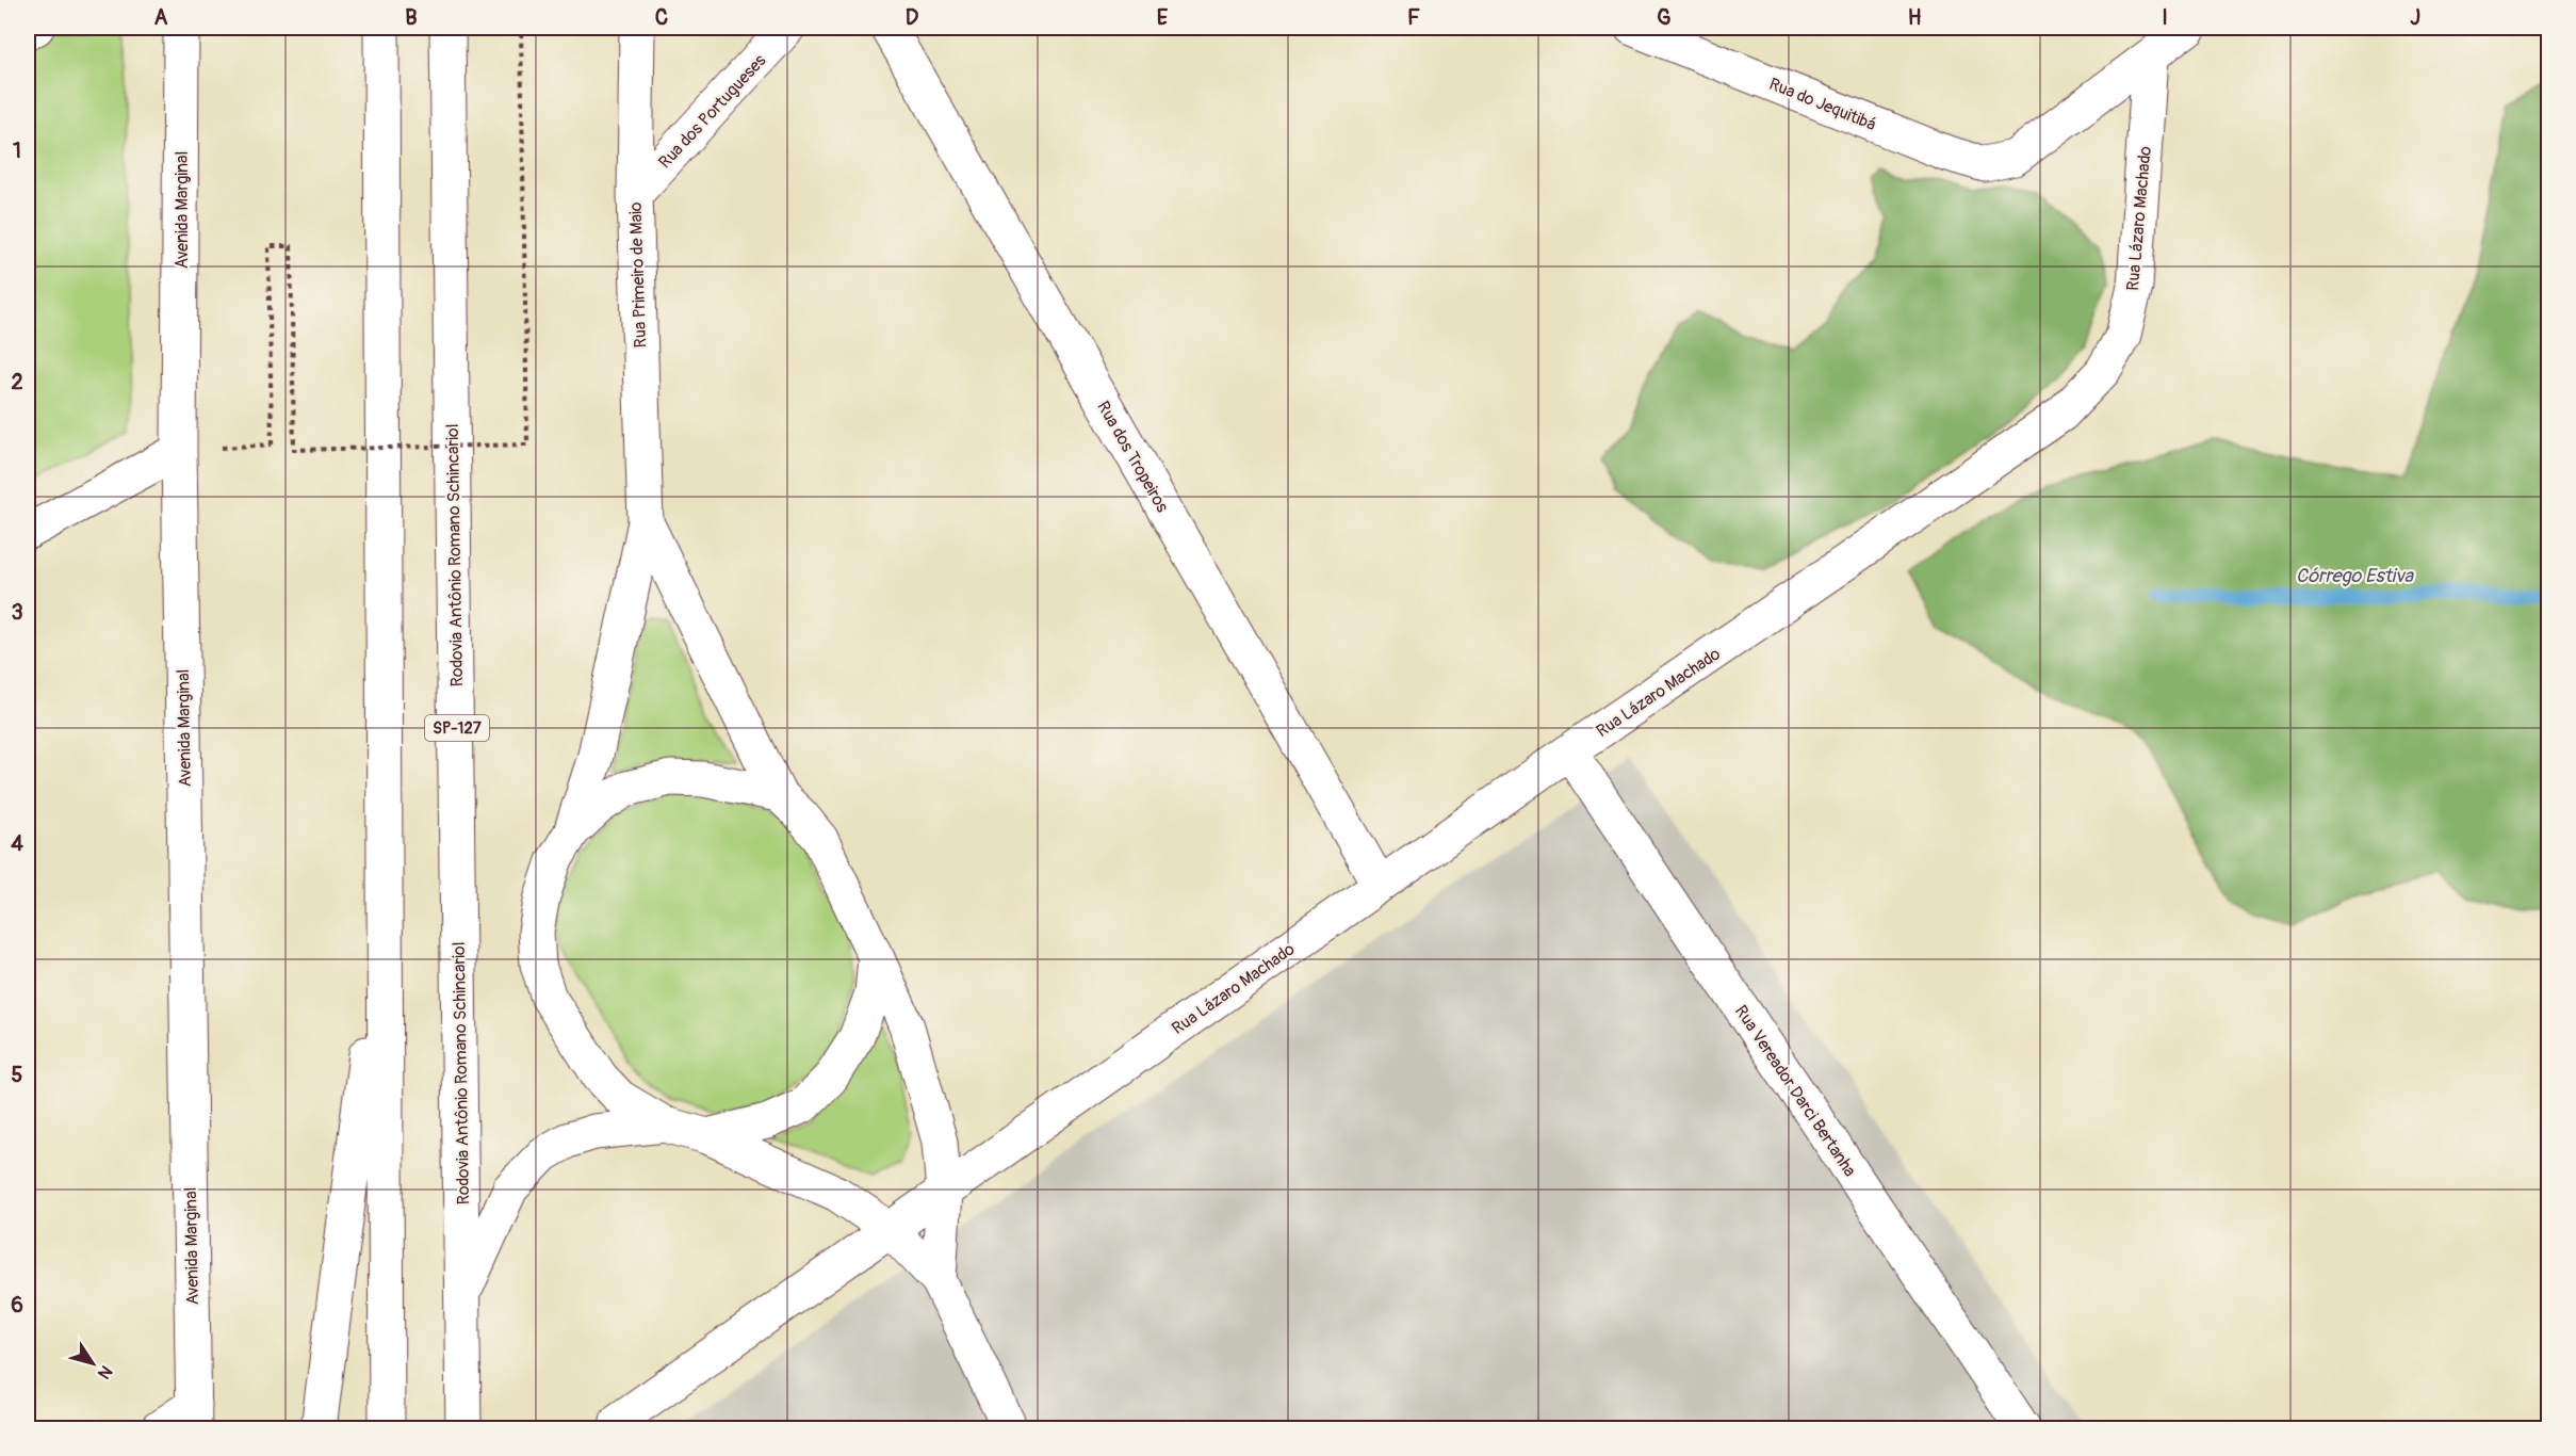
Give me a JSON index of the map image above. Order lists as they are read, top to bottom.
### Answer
{
  "streets": {
    "main road": [
      "Rua do Jequitibá",
      "Rua dos Portugueses",
      "Avenida Marginal",
      "Rua Lázaro Machado",
      "Rua Primeiro de Maio",
      "Rua dos Tropeiros",
      "Rodovia Antônio Romano Schincariol",
      "SP-127",
      "Rua Vereador Darci Bertanha"
    ]
  },
  "crossings": [
    ["Rua do Jequitibá", "Rua Lázaro Machado"],
    ["Rua dos Portugueses", "Rua Primeiro de Maio"],
    ["Rua Lázaro Machado", "Rua dos Tropeiros"],
    ["Rua Lázaro Machado", "Rua Vereador Darci Bertanha"]
  ],
  "water": ["Córrego Estiva"],
  "north": "bottom right",
  "grid": {
    "columns": [
      "A",
      "B",
      "C",
      "D",
      "E",
      "F",
      "G",
      "H",
      "I",
      "J"
    ],
    "rows": [
      "1",
      "2",
      "3",
      "4",
      "5",
      "6"
    ]
  }
}
